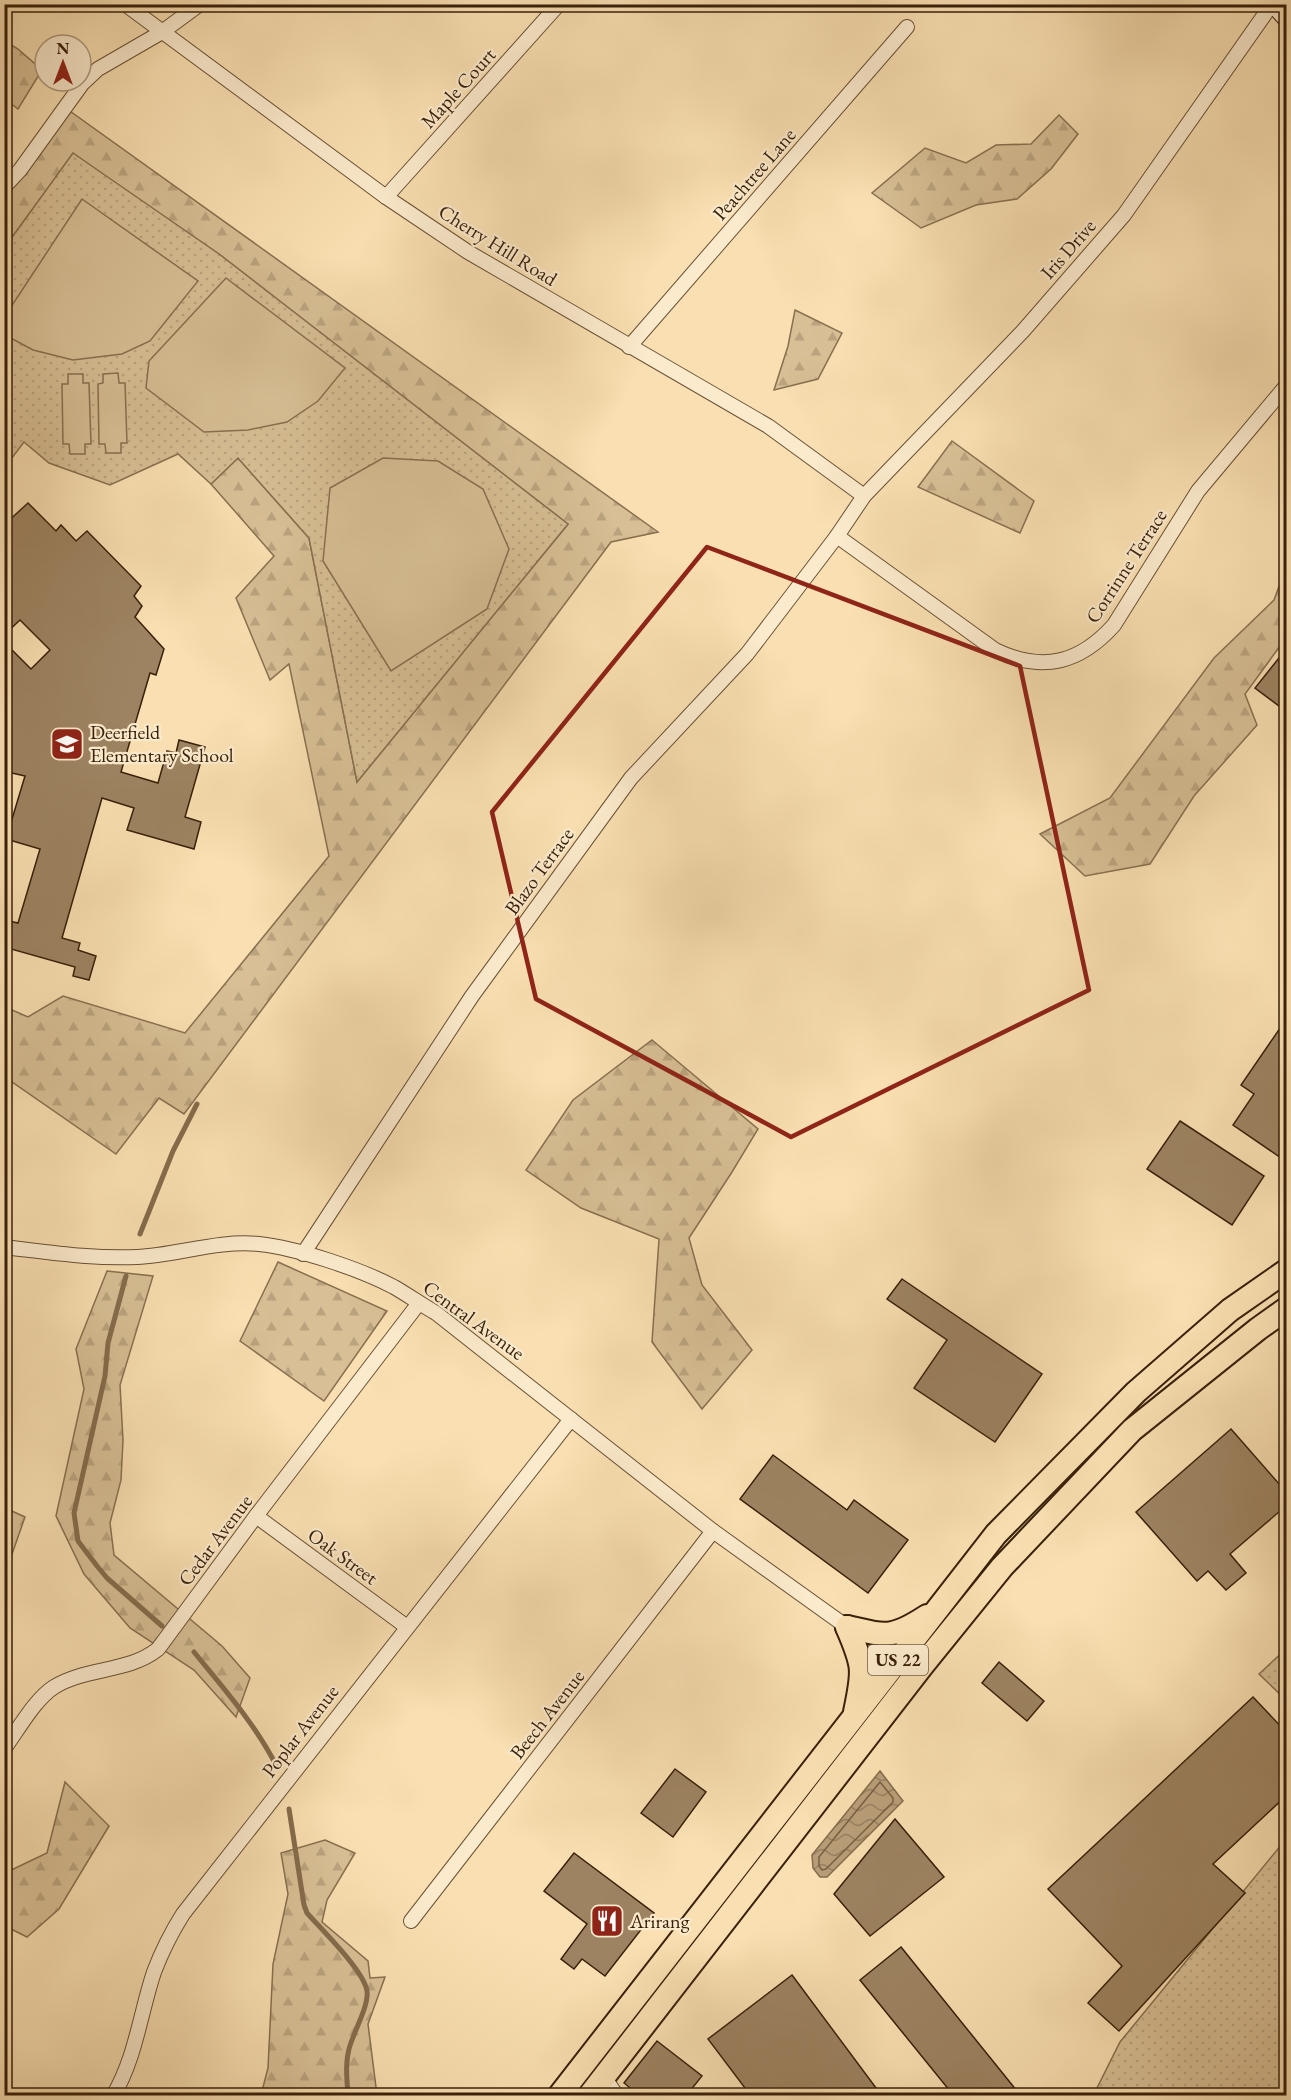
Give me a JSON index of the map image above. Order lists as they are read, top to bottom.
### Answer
{
  "streets": {
    "highway": ["US 22"],
    "street": [
      "Maple Court",
      "Peachtree Lane",
      "Cherry Hill Road",
      "Iris Drive",
      "Corrinne Terrace",
      "Blazo Terrace",
      "Central Avenue",
      "Cedar Avenue",
      "Oak Street",
      "Beech Avenue",
      "Poplar Avenue"
    ]
  },
  "crossings": [
    ["Maple Court", "Cherry Hill Road"],
    ["Peachtree Lane", "Cherry Hill Road"],
    ["Cherry Hill Road", "Iris Drive"],
    ["Iris Drive", "Corrinne Terrace"],
    ["Iris Drive", "Blazo Terrace"],
    ["Corrinne Terrace", "Blazo Terrace"],
    ["Blazo Terrace", "Central Avenue"],
    ["Central Avenue", "Cedar Avenue"],
    ["Central Avenue", "Beech Avenue"],
    ["Central Avenue", "Poplar Avenue"],
    ["Cedar Avenue", "Oak Street"],
    ["Oak Street", "Poplar Avenue"]
  ],
  "places": {
    "school or university": ["Deerfield Elementary School"],
    "restaurant": ["Arirang"]
  },
  "north": "top"
}
